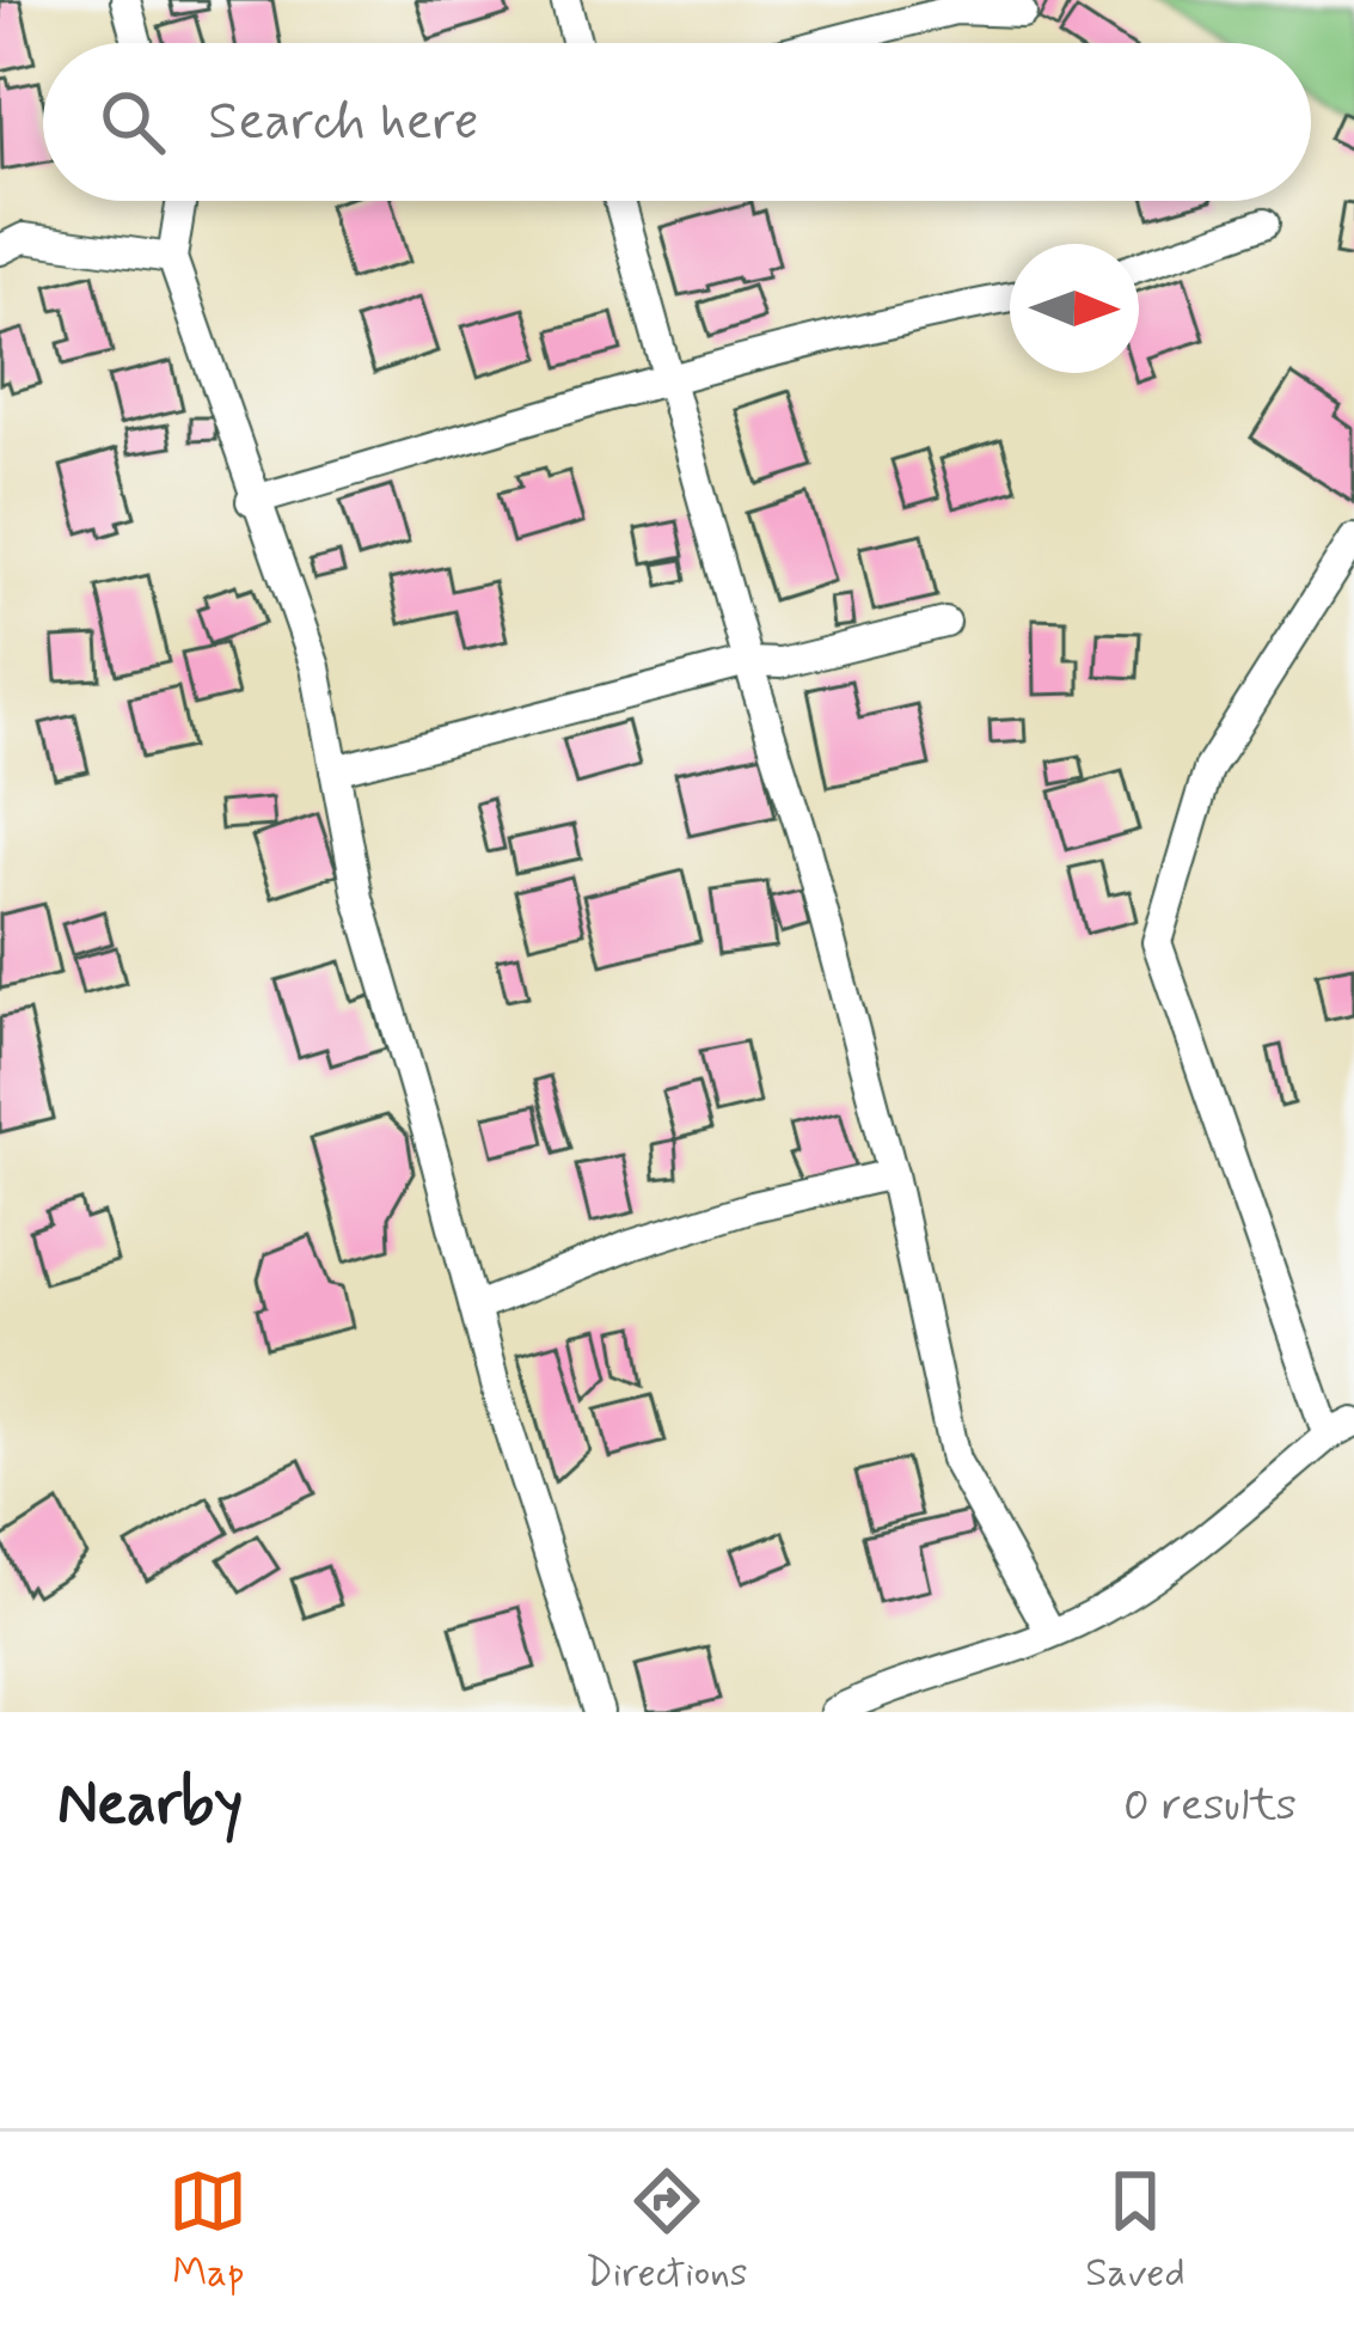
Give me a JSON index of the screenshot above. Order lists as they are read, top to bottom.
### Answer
{
  "north": "right",
  "page": {
    "search": "Search here",
    "heading": ["Nearby", "0 results"],
    "nav": ["Map", "Directions", "Saved"]
  }
}
